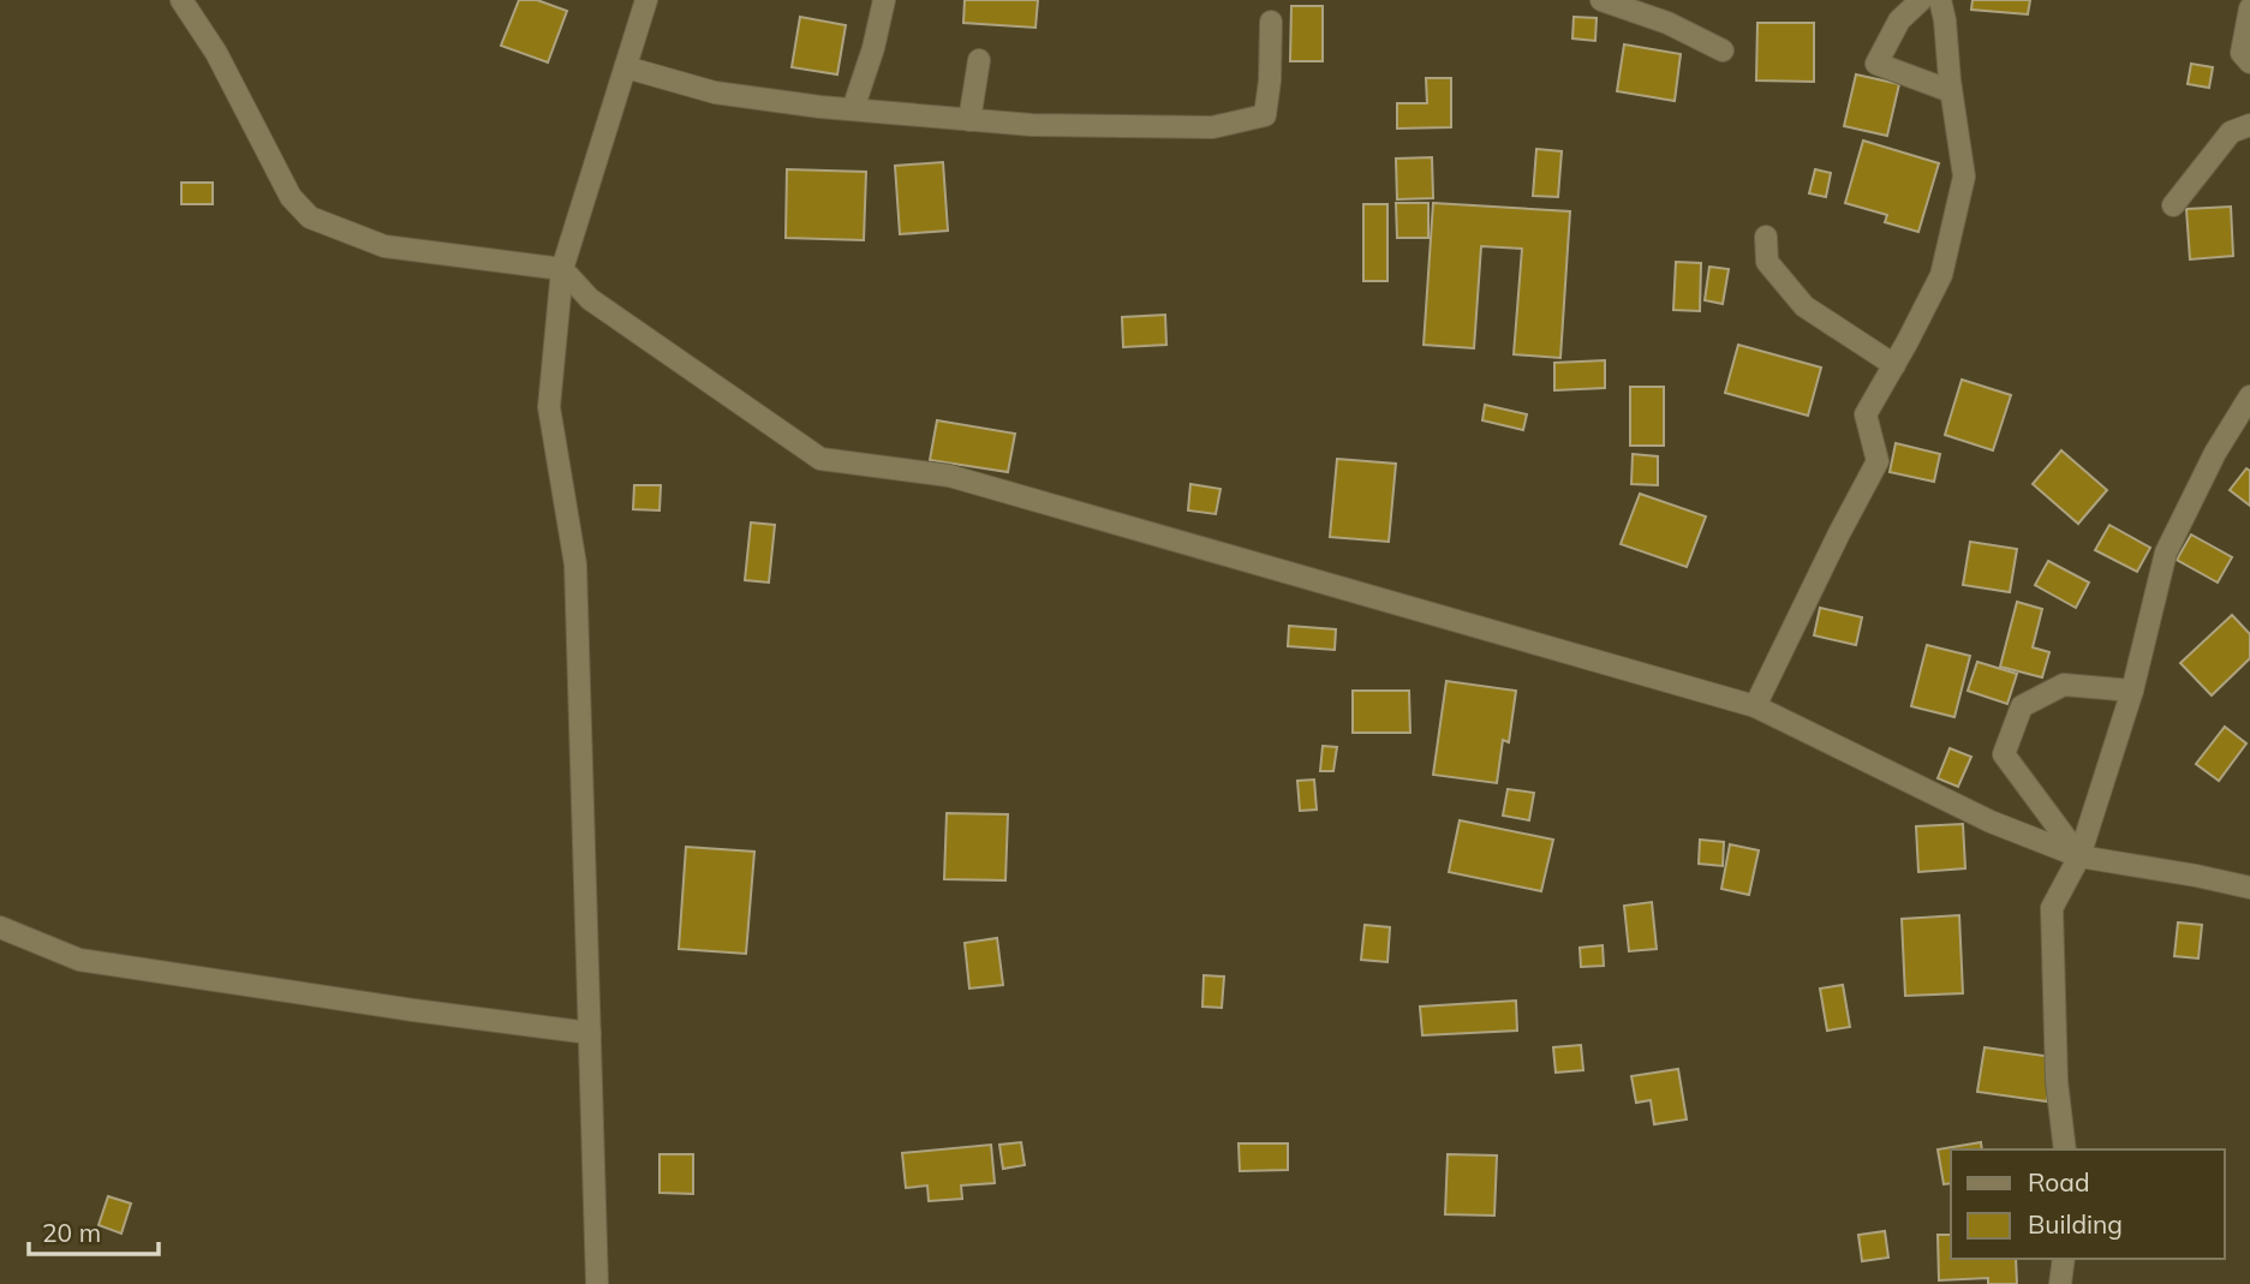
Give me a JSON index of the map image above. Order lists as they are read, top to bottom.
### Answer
{
  "legend": ["Road", "Building"],
  "scale_bar": "20 m"
}
